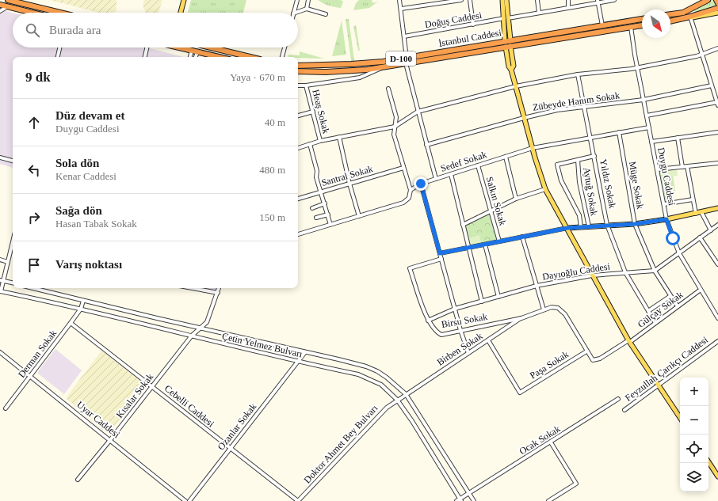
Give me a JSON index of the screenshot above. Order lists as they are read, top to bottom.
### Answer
{
  "streets": {
    "highway": ["İstanbul Caddesi", "D-100"],
    "street": [
      "Doğuş Caddesi",
      "Zübeyde Hanım Sokak",
      "Heaş Sokak",
      "Sedef Sokak",
      "Santral Sokak",
      "Duygu Caddesi",
      "Yıldız Sokak",
      "Müge Sokak",
      "Aytuğ Sokak",
      "Salkın Sokak",
      "Dayıoğlu Caddesi",
      "Gülçay Sokak",
      "Birsu Sokak",
      "Çetin Yelmez Bulvarı",
      "Birben Sokak",
      "Derman Sokak",
      "Paşa Sokak",
      "Feyzullah Çarıkçı Caddesi",
      "Kısalar Sokak",
      "Cebelli Caddesi",
      "Uyar Caddesi",
      "Ozanlar Sokak",
      "Ocak Sokak",
      "Doktor Ahmet Bey Bulvarı"
    ]
  },
  "crossings": [
    ["İstanbul Caddesi", "Duygu Caddesi"],
    ["Zübeyde Hanım Sokak", "Duygu Caddesi"],
    ["Zübeyde Hanım Sokak", "Yıldız Sokak"],
    ["Heaş Sokak", "Sedef Sokak"],
    ["Heaş Sokak", "Santral Sokak"],
    ["Sedef Sokak", "Duygu Caddesi"],
    ["Sedef Sokak", "Yıldız Sokak"],
    ["Sedef Sokak", "Müge Sokak"],
    ["Sedef Sokak", "Salkın Sokak"],
    ["Duygu Caddesi", "Gülçay Sokak"],
    ["Yıldız Sokak", "Dayıoğlu Caddesi"],
    ["Yıldız Sokak", "Gülçay Sokak"],
    ["Müge Sokak", "Dayıoğlu Caddesi"],
    ["Müge Sokak", "Gülçay Sokak"],
    ["Dayıoğlu Caddesi", "Birsu Sokak"],
    ["Gülçay Sokak", "Birsu Sokak"],
    ["Gülçay Sokak", "Paşa Sokak"],
    ["Birsu Sokak", "Birben Sokak"],
    ["Birsu Sokak", "Paşa Sokak"],
    ["Çetin Yelmez Bulvarı", "Birben Sokak"],
    ["Çetin Yelmez Bulvarı", "Derman Sokak"],
    ["Çetin Yelmez Bulvarı", "Kısalar Sokak"],
    ["Çetin Yelmez Bulvarı", "Ozanlar Sokak"],
    ["Çetin Yelmez Bulvarı", "Ocak Sokak"],
    ["Çetin Yelmez Bulvarı", "Doktor Ahmet Bey Bulvarı"],
    ["Birben Sokak", "Paşa Sokak"],
    ["Birben Sokak", "Doktor Ahmet Bey Bulvarı"],
    ["Derman Sokak", "Cebelli Caddesi"],
    ["Derman Sokak", "Uyar Caddesi"],
    ["Kısalar Sokak", "Cebelli Caddesi"],
    ["Kısalar Sokak", "Uyar Caddesi"],
    ["Cebelli Caddesi", "Ozanlar Sokak"],
    ["Cebelli Caddesi", "Doktor Ahmet Bey Bulvarı"]
  ],
  "north": "bottom right",
  "page": {
    "search": "Burada ara",
    "heading": ["9 dk", "Yaya · 670 m"],
    "list": [
      ["Düz devam et", "Duygu Caddesi", "40 m"],
      ["Sola dön", "Kenar Caddesi", "480 m"],
      ["Sağa dön", "Hasan Tabak Sokak", "150 m"],
      "Varış noktası"
    ],
    "map_buttons": ["+", "−"]
  }
}
